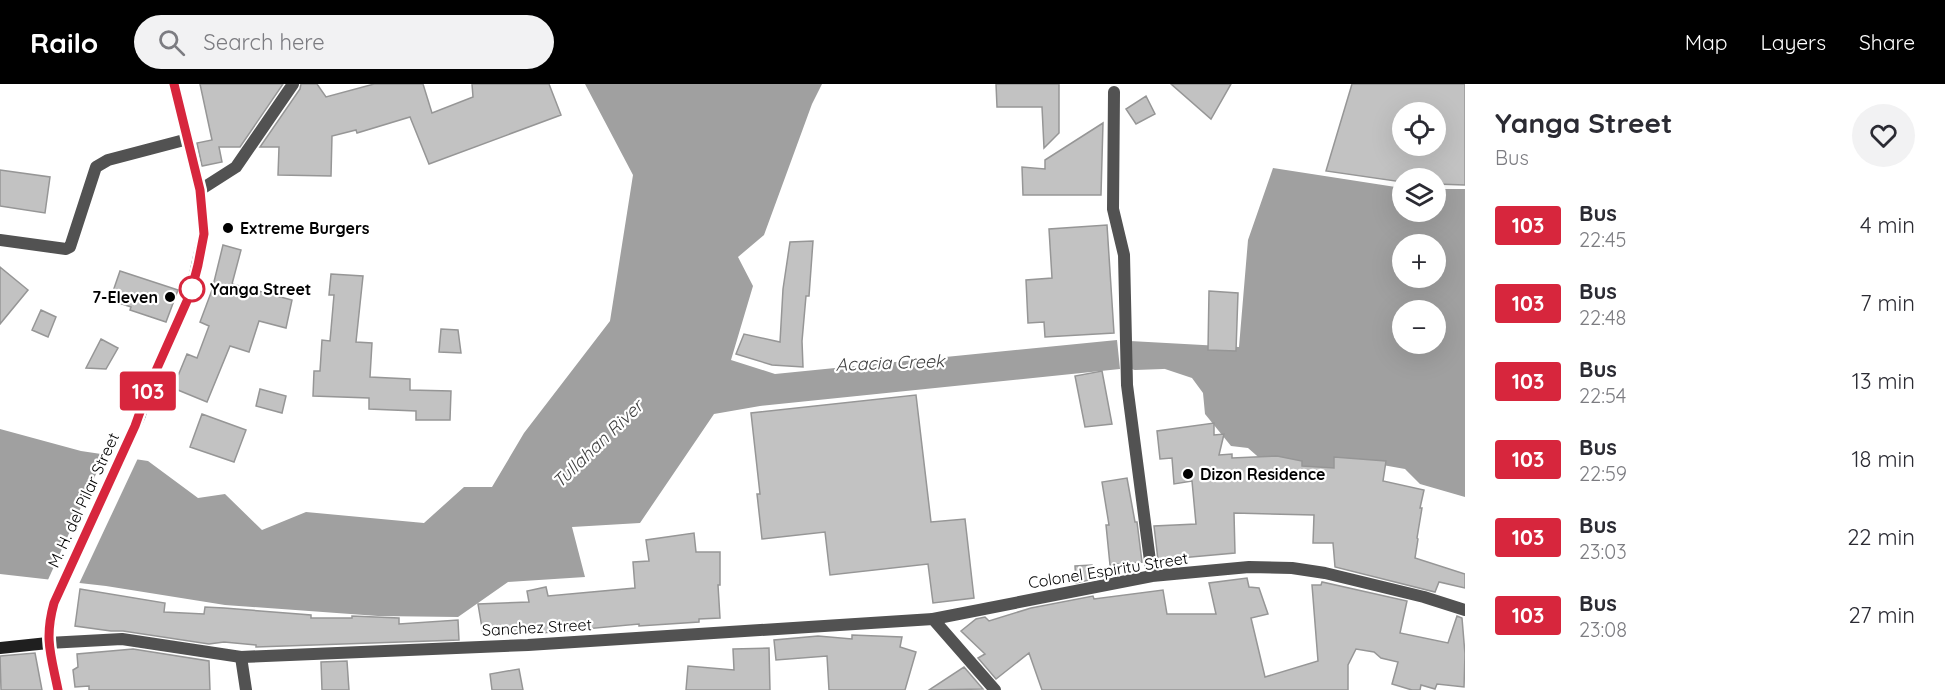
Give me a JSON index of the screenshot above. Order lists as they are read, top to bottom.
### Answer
{
  "streets": {
    "main road": ["M. H. del Pilar Street"],
    "street": ["Colonel Espiritu Street", "Sanchez Street"]
  },
  "crossings": [
    ["M. H. del Pilar Street", "Sanchez Street"],
    ["Colonel Espiritu Street", "Sanchez Street"]
  ],
  "water": ["Acacia Creek", "Tullahan River"],
  "places": [
    "Extreme Burgers",
    "Yanga Street",
    "7-Eleven",
    "Dizon Residence"
  ],
  "lines": ["bus line 103"],
  "page": {
    "header": "Railo",
    "search": "Search here",
    "nav": ["Map", "Layers", "Share"],
    "on_map": "103",
    "heading": ["Yanga Street", "Bus"],
    "map_buttons": ["+", "−"],
    "list": [
      {
        "mark": "103",
        "name": "Bus",
        "note": "22:45",
        "value": "4 min"
      },
      {
        "mark": "103",
        "name": "Bus",
        "note": "22:48",
        "value": "7 min"
      },
      {
        "mark": "103",
        "name": "Bus",
        "note": "22:54",
        "value": "13 min"
      },
      {
        "mark": "103",
        "name": "Bus",
        "note": "22:59",
        "value": "18 min"
      },
      {
        "mark": "103",
        "name": "Bus",
        "note": "23:03",
        "value": "22 min"
      },
      {
        "mark": "103",
        "name": "Bus",
        "note": "23:08",
        "value": "27 min"
      }
    ]
  }
}
